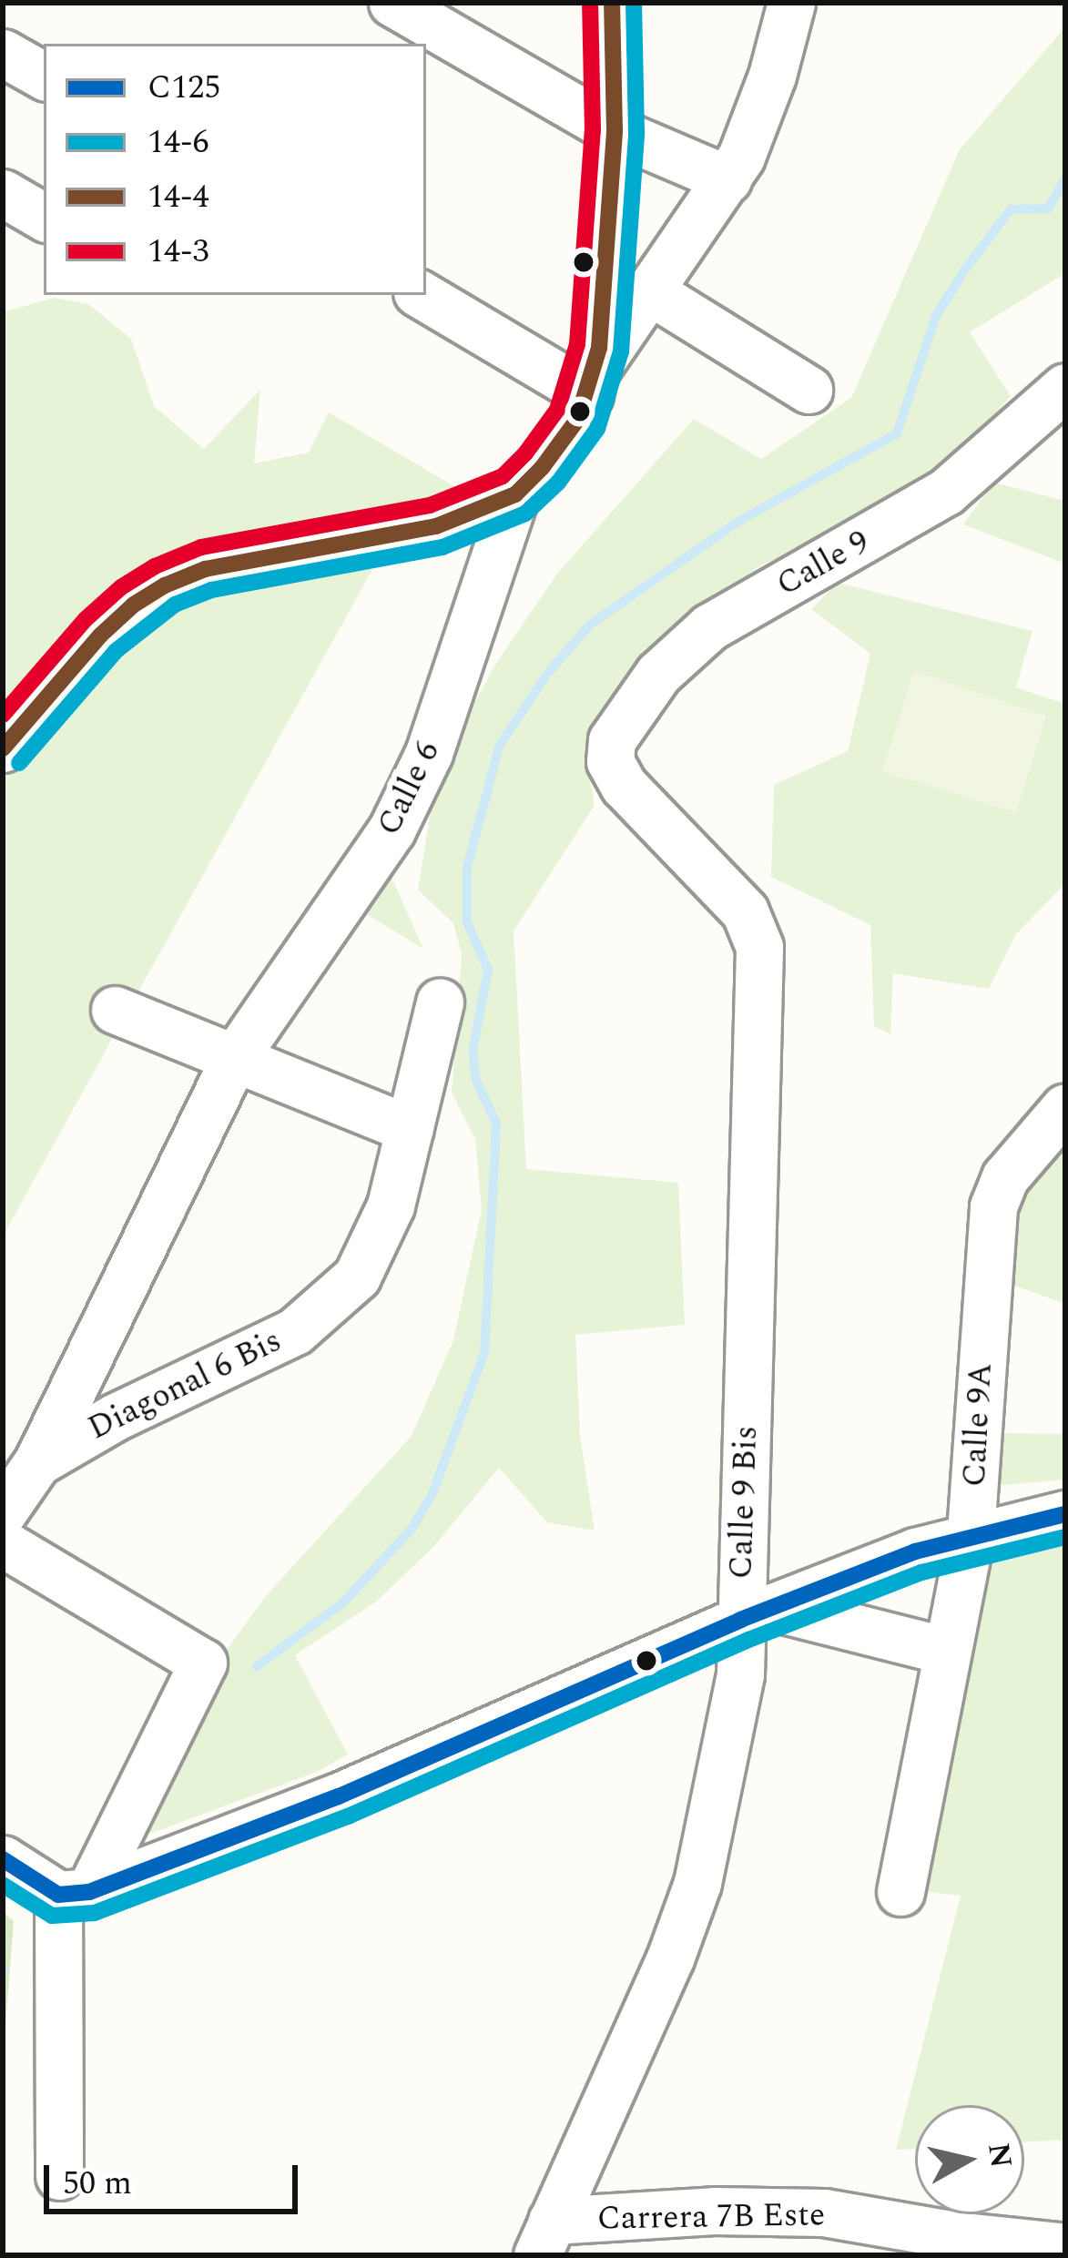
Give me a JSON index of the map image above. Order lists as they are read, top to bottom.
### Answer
{
  "streets": {
    "street": [
      "Calle 9",
      "Calle 6",
      "Diagonal 6 Bis",
      "Calle 9A",
      "Calle 9 Bis",
      "Carrera 7B Este"
    ]
  },
  "crossings": [
    ["Calle 9", "Calle 9 Bis"],
    ["Calle 6", "Diagonal 6 Bis"],
    ["Calle 9 Bis", "Carrera 7B Este"]
  ],
  "lines": [
    "transit line 14-6",
    "transit line 14-4",
    "transit line 14-3",
    "transit line C125"
  ],
  "legend": [
    "C125",
    "14-6",
    "14-4",
    "14-3"
  ],
  "scale_bar": "50 m",
  "north": "right"
}
